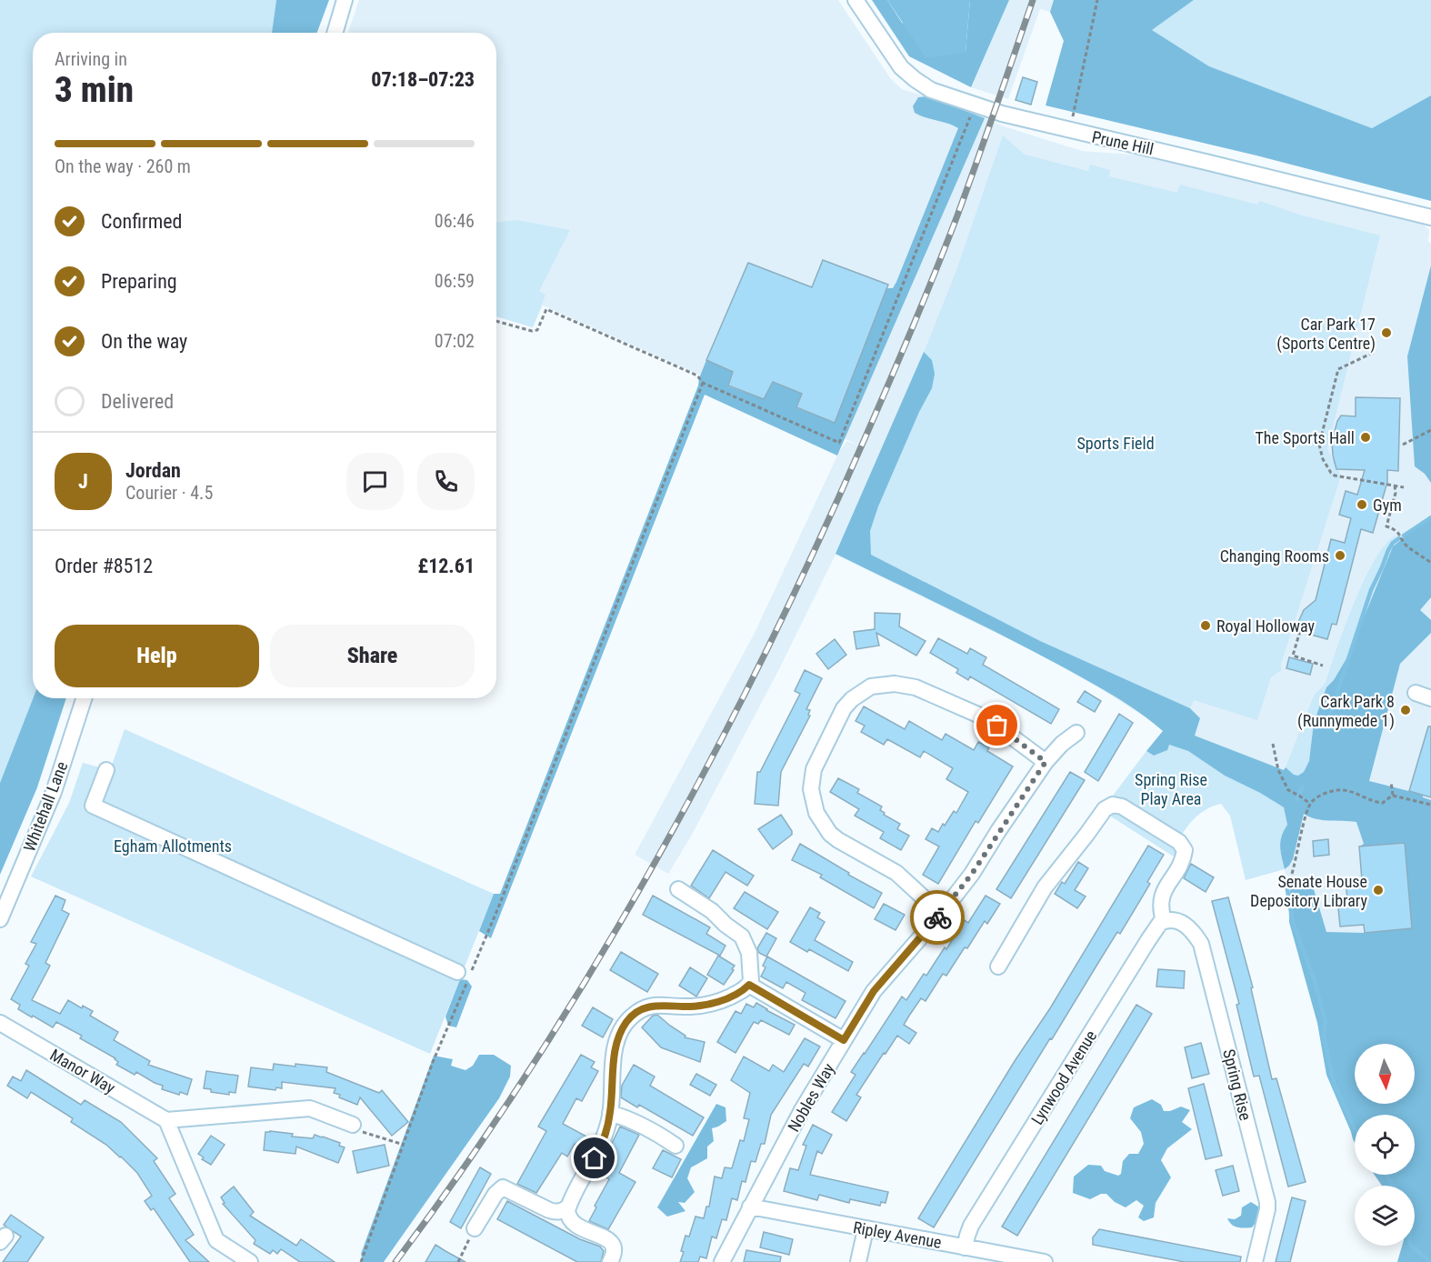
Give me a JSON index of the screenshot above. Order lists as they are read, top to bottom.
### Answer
{
  "streets": {
    "street": [
      "Prune Hill",
      "Whitehall Lane",
      "Manor Way",
      "Lynwood Avenue",
      "Spring Rise",
      "Nobles Way",
      "Ripley Avenue"
    ]
  },
  "crossings": [
    ["Lynwood Avenue", "Spring Rise"],
    ["Lynwood Avenue", "Ripley Avenue"],
    ["Nobles Way", "Ripley Avenue"]
  ],
  "parks": ["Sports Field", "Spring Rise Play Area", "Egham Allotments"],
  "places": [
    "Car Park 17 (Sports Centre)",
    "The Sports Hall",
    "Gym",
    "Changing Rooms",
    "Royal Holloway",
    "Cark Park 8 (Runnymede 1)",
    "Senate House Depository Library"
  ],
  "north": "bottom",
  "page": {
    "heading": ["3 min", "Arriving in", "07:18–07:23"],
    "panel": [
      "Jordan",
      "Courier · 4.5",
      "Order #8512",
      "£12.61"
    ],
    "bar": "On the way · 260 m",
    "list": [
      ["Confirmed", "06:46"],
      ["Preparing", "06:59"],
      ["On the way", "07:02"],
      "Delivered"
    ],
    "round": "J",
    "buttons": ["Help", "Share"]
  }
}
